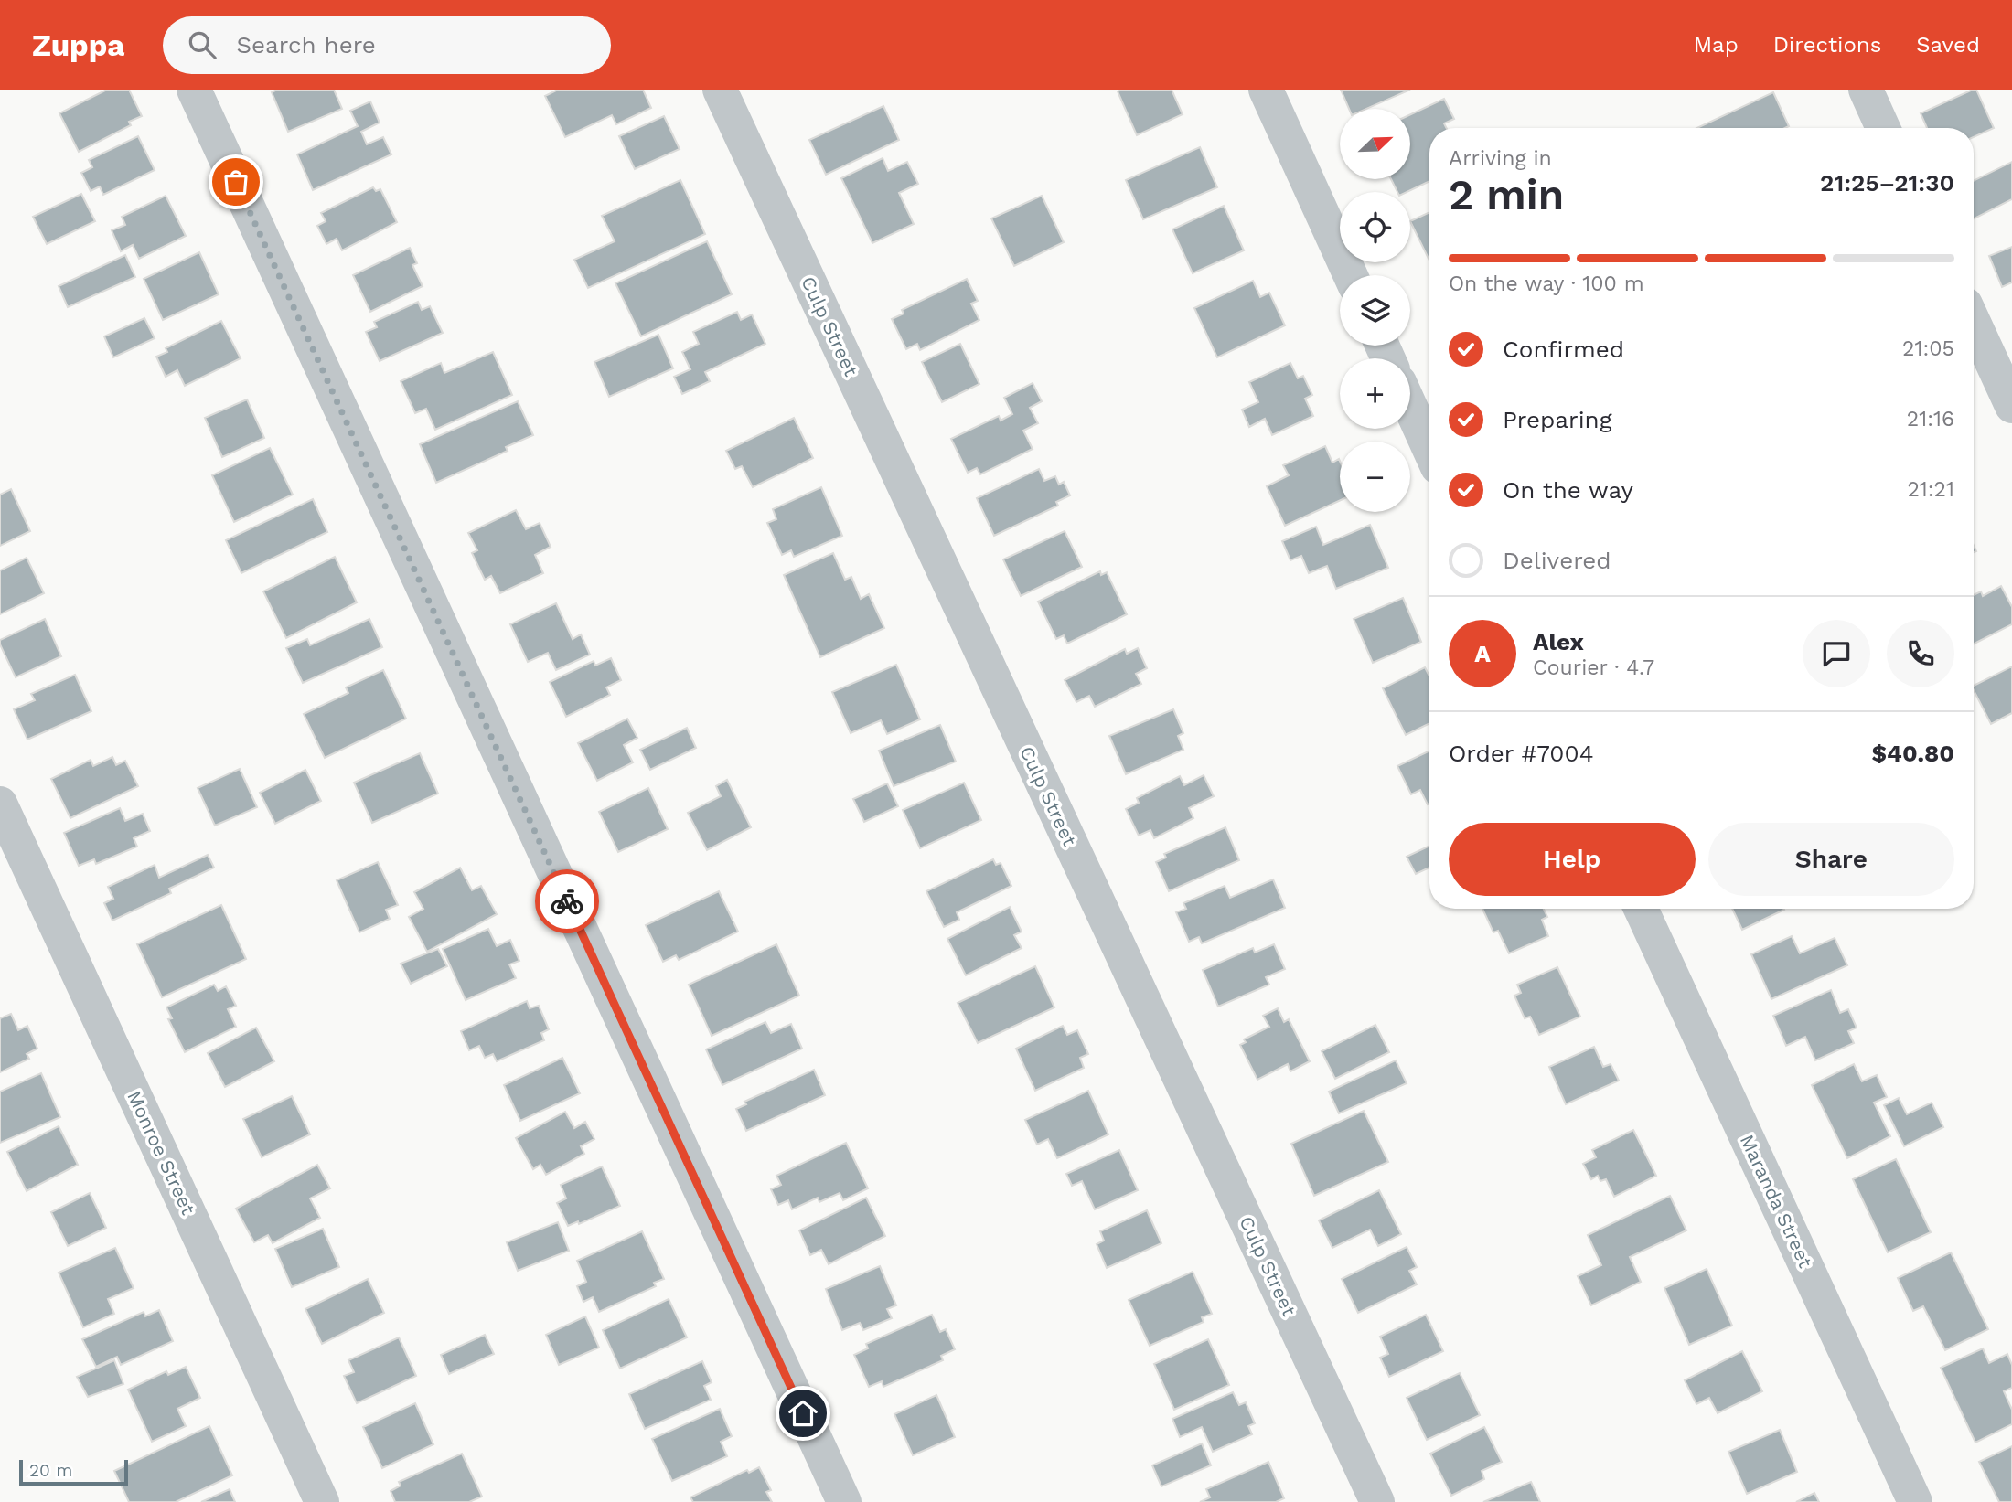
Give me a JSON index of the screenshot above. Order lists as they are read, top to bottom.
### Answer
{
  "streets": {
    "street": ["Culp Street", "Monroe Street", "Maranda Street"]
  },
  "scale_bar": "20 m",
  "north": "top right",
  "page": {
    "header": "Zuppa",
    "search": "Search here",
    "nav": ["Map", "Directions", "Saved"],
    "map_buttons": ["+", "−"],
    "heading": ["2 min", "Arriving in", "21:25–21:30"],
    "panel": [
      "Alex",
      "Courier · 4.7",
      "Order #7004",
      "$40.80"
    ],
    "bar": "On the way · 100 m",
    "list": [
      ["Confirmed", "21:05"],
      ["Preparing", "21:16"],
      ["On the way", "21:21"],
      "Delivered"
    ],
    "round": "A",
    "buttons": ["Help", "Share"],
    "scale": "20 m"
  }
}
